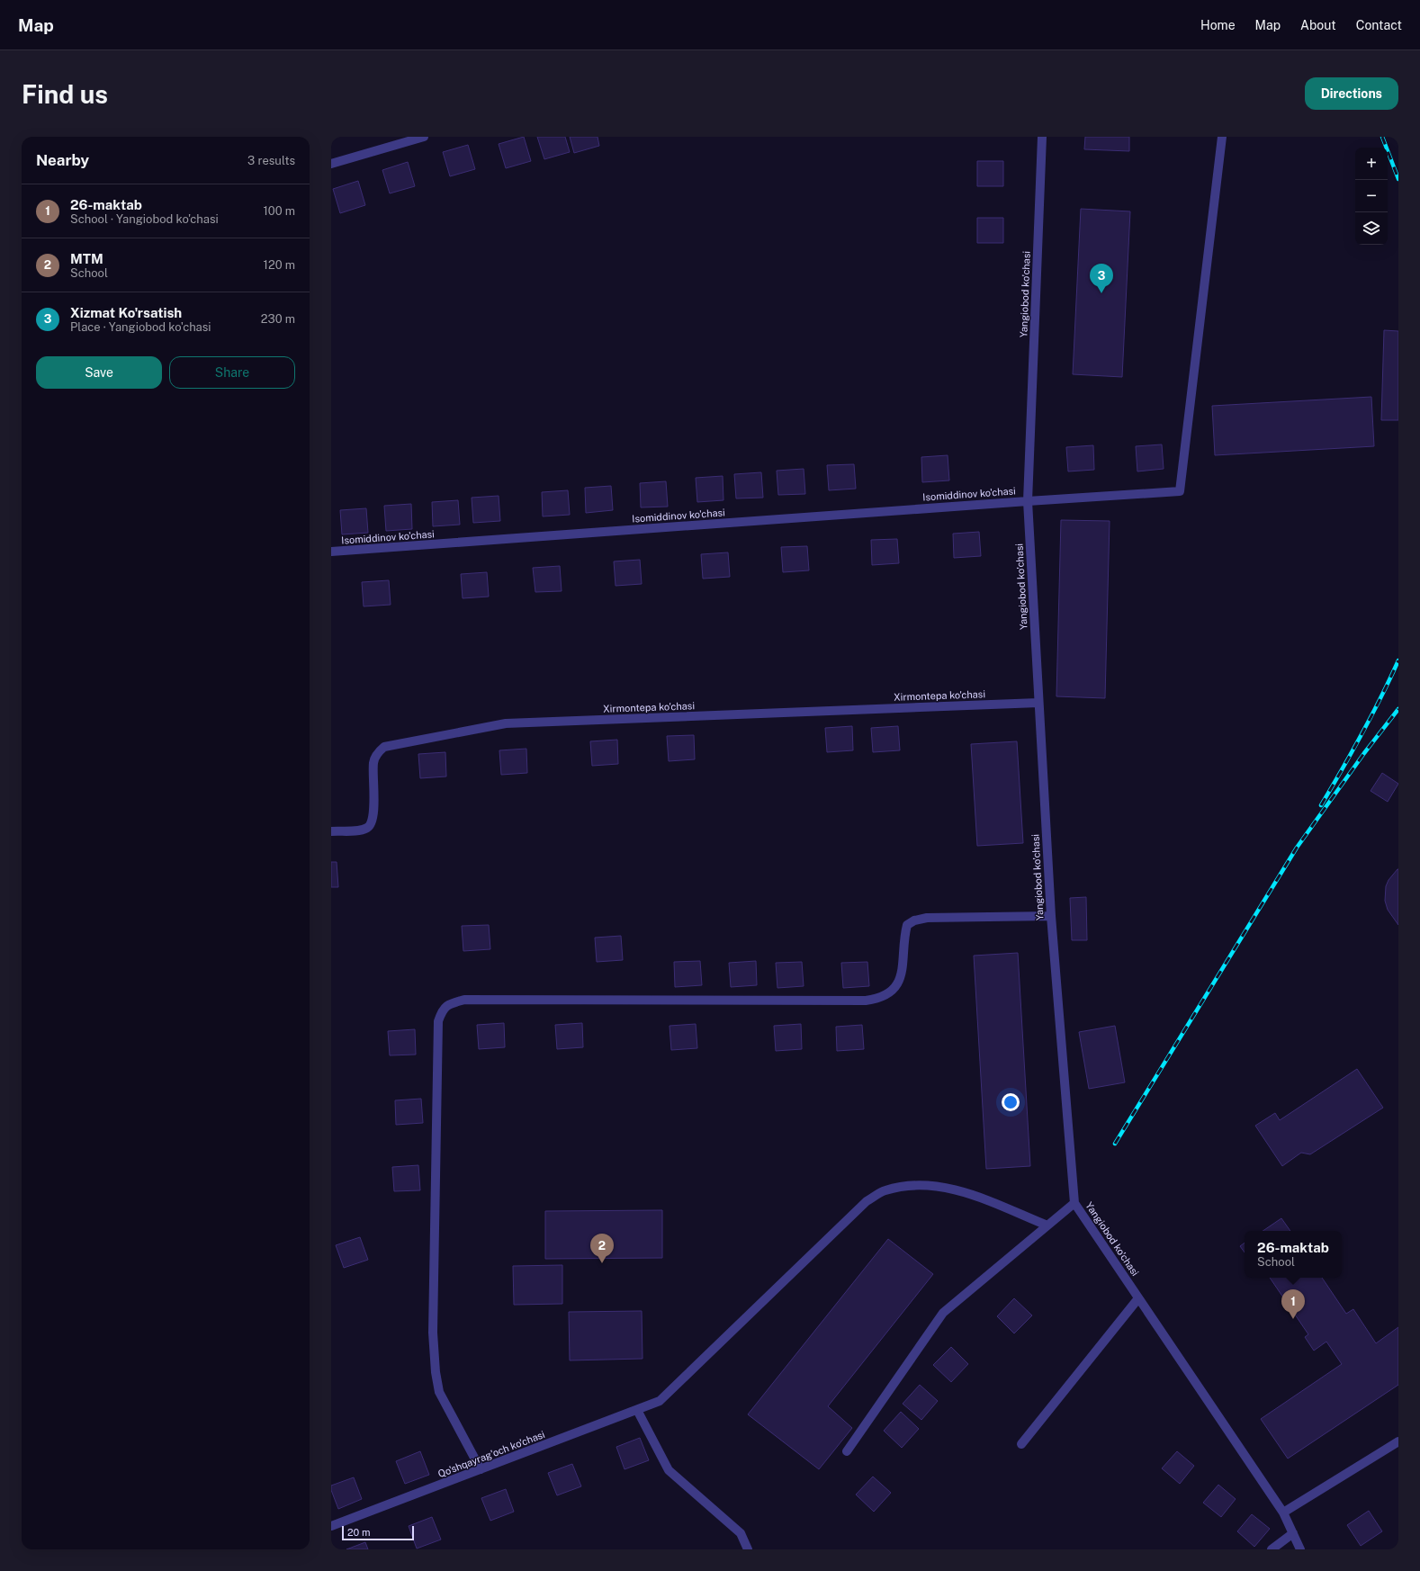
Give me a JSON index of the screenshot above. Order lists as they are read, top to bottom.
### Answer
{
  "streets": {
    "street": [
      "Yangiobod ko'chasi",
      "Isomiddinov ko'chasi",
      "Xirmontepa ko'chasi",
      "Qo'shqayrag'och ko'chasi"
    ]
  },
  "crossings": [
    ["Yangiobod ko'chasi", "Isomiddinov ko'chasi"],
    ["Yangiobod ko'chasi", "Xirmontepa ko'chasi"]
  ],
  "scale_bar": "20 m",
  "page": {
    "header": "Map",
    "nav": [
      "Home",
      "Map",
      "About",
      "Contact"
    ],
    "buttons": [
      "Directions",
      ["Save", "Share"]
    ],
    "title": "Find us",
    "heading": ["Nearby", "3 results"],
    "map_buttons": ["+", "−"],
    "list": [
      {
        "mark": "1",
        "name": "26-maktab",
        "note": "School · Yangiobod ko'chasi",
        "value": "100 m"
      },
      {
        "mark": "2",
        "name": "MTM",
        "note": "School",
        "value": "120 m"
      },
      {
        "mark": "3",
        "name": "Xizmat Ko'rsatish",
        "note": "Place · Yangiobod ko'chasi",
        "value": "230 m"
      }
    ],
    "pins": ["3", "2", "1"],
    "popup": ["26-maktab", "School"],
    "scale": "20 m"
  }
}
